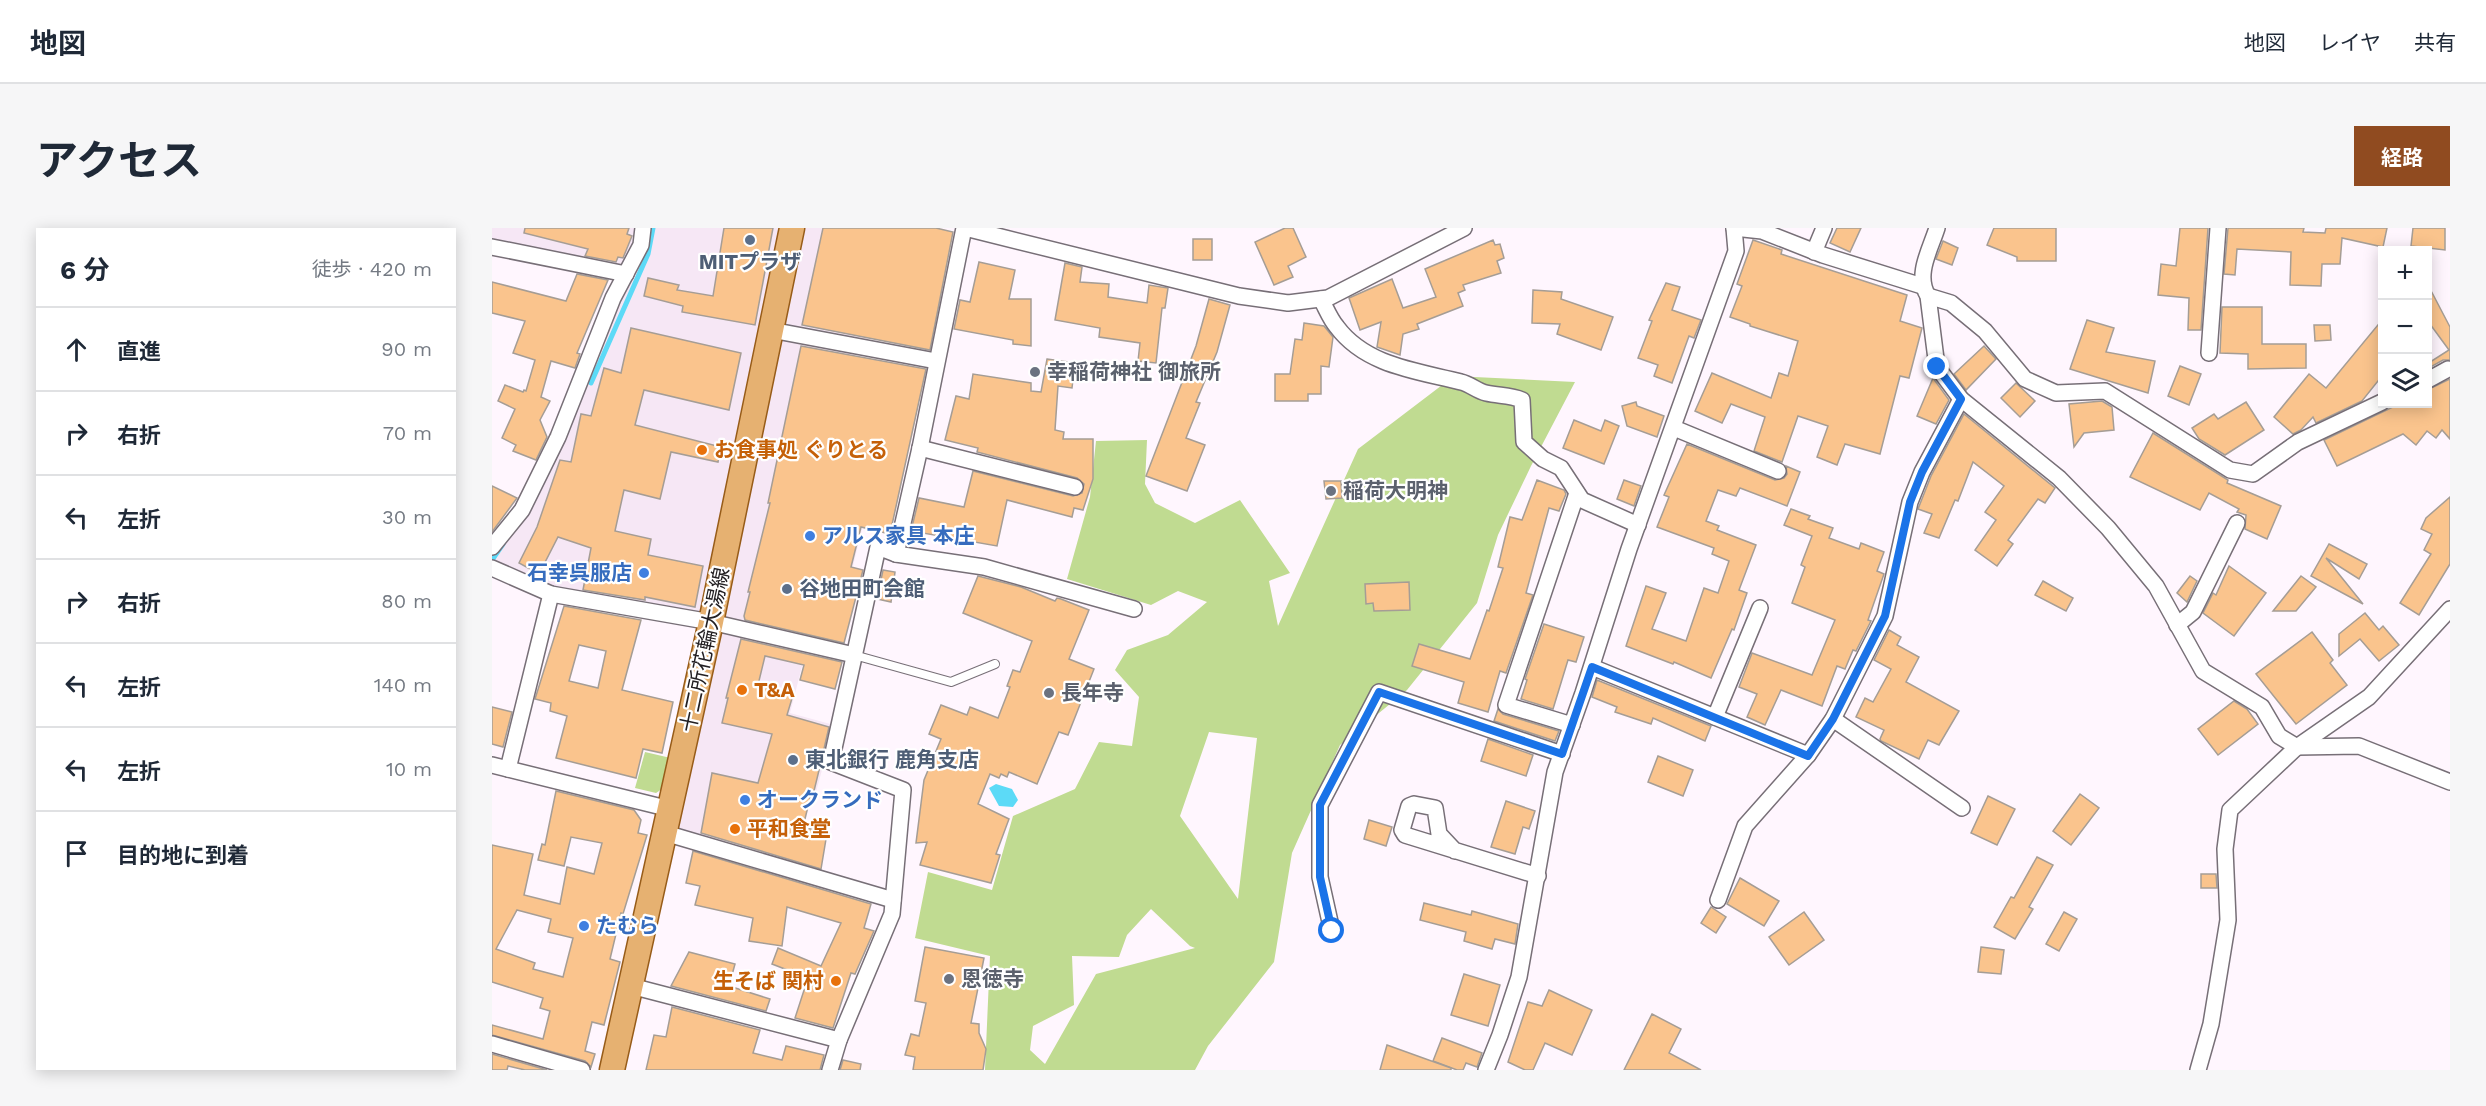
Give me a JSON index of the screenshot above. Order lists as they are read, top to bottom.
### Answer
{
  "streets": {
    "main road": ["十二所花輪大湯線"]
  },
  "places": [
    "MITプラザ",
    "幸稲荷神社 御旅所",
    "お食事処 ぐりとる",
    "稲荷大明神",
    "アルス家具 本庄",
    "石幸呉服店",
    "谷地田町会館",
    "T&A",
    "長年寺",
    "東北銀行 鹿角支店",
    "オークランド",
    "平和食堂",
    "たむら",
    "恩徳寺",
    "生そば 関村"
  ],
  "page": {
    "header": "地図",
    "nav": ["地図", "レイヤ", "共有"],
    "title": "アクセス",
    "buttons": "経路",
    "heading": ["6 分", "徒歩 · 420 m"],
    "map_buttons": ["+", "−"],
    "list": [
      ["直進", "90 m"],
      ["右折", "70 m"],
      ["左折", "30 m"],
      ["右折", "80 m"],
      ["左折", "140 m"],
      ["左折", "10 m"],
      "目的地に到着"
    ]
  }
}
